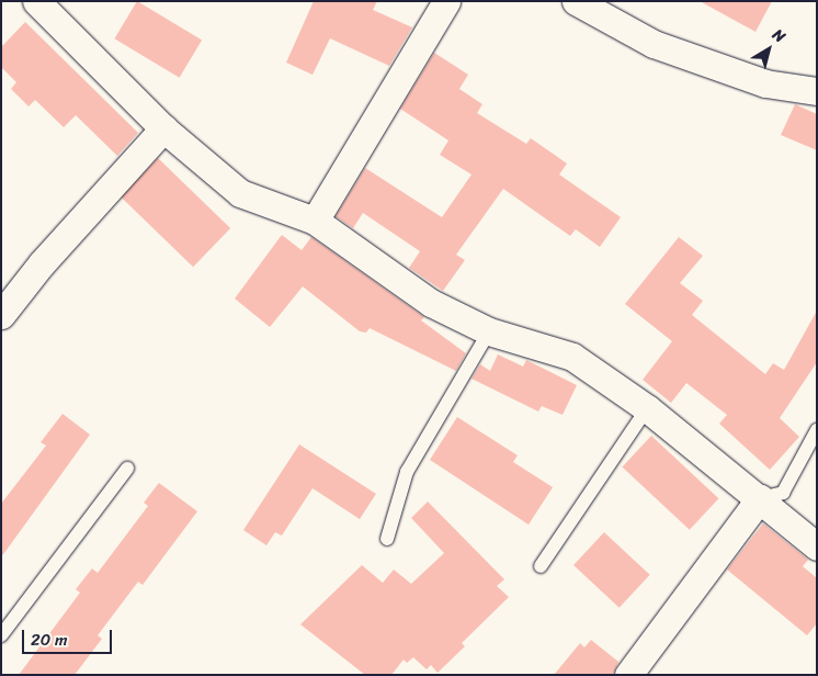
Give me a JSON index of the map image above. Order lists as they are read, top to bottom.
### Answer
{
  "scale_bar": "20 m",
  "north": "top right"
}
